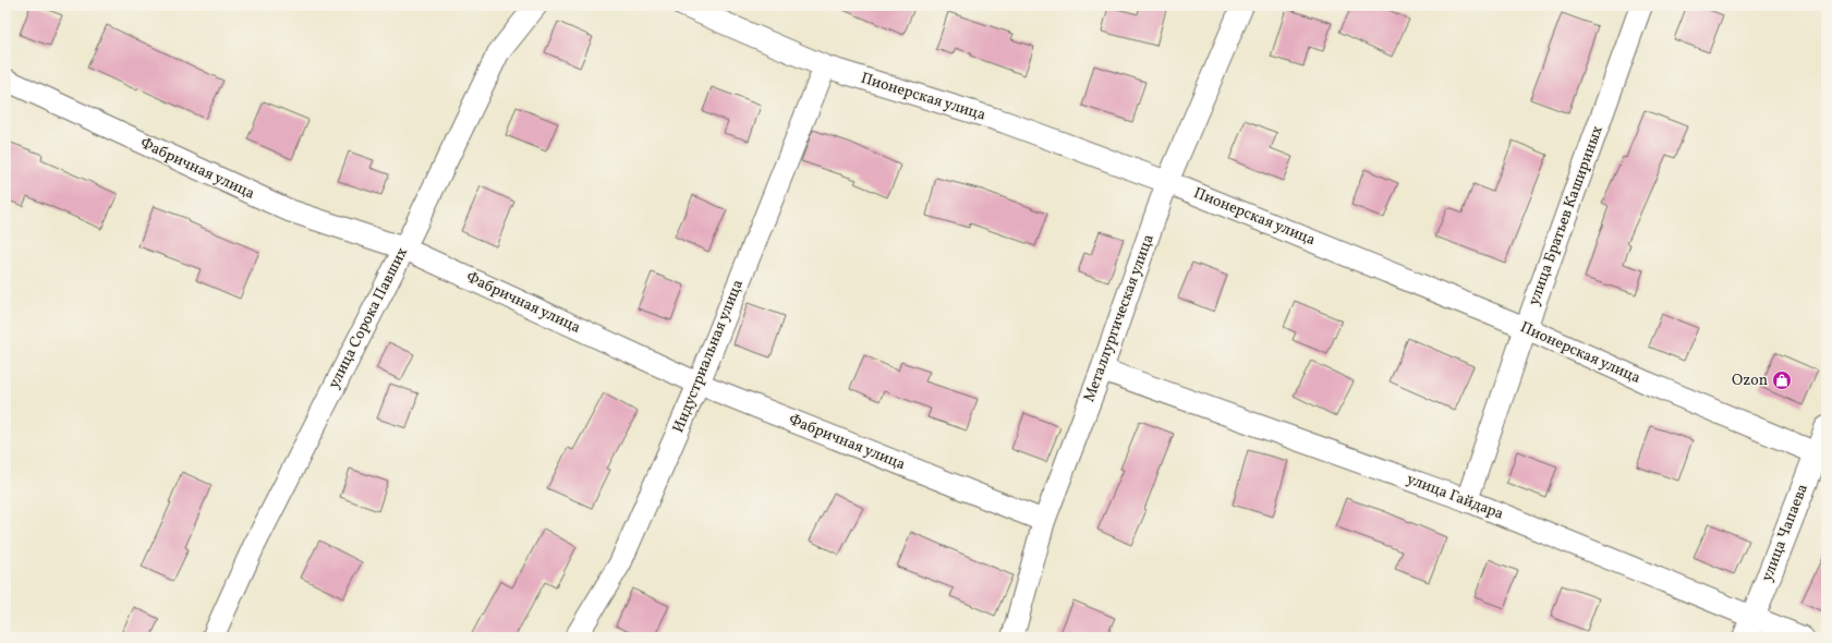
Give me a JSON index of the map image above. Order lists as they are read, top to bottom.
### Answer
{
  "streets": {
    "street": [
      "Пионерская улица",
      "Фабричная улица",
      "улица Братьев Кашириных",
      "улица Сорока Павших",
      "Металлургическая улица",
      "Индустриальная улица",
      "улица Гайдара",
      "улица Чапаева"
    ]
  },
  "crossings": [
    ["Пионерская улица", "улица Братьев Кашириных"],
    ["Пионерская улица", "Металлургическая улица"],
    ["Пионерская улица", "Индустриальная улица"],
    ["Пионерская улица", "улица Чапаева"],
    ["Фабричная улица", "улица Сорока Павших"],
    ["Фабричная улица", "Металлургическая улица"],
    ["Фабричная улица", "Индустриальная улица"],
    ["улица Братьев Кашириных", "улица Гайдара"],
    ["Металлургическая улица", "улица Гайдара"],
    ["улица Гайдара", "улица Чапаева"]
  ],
  "places": {
    "shop": ["Ozon"]
  }
}
